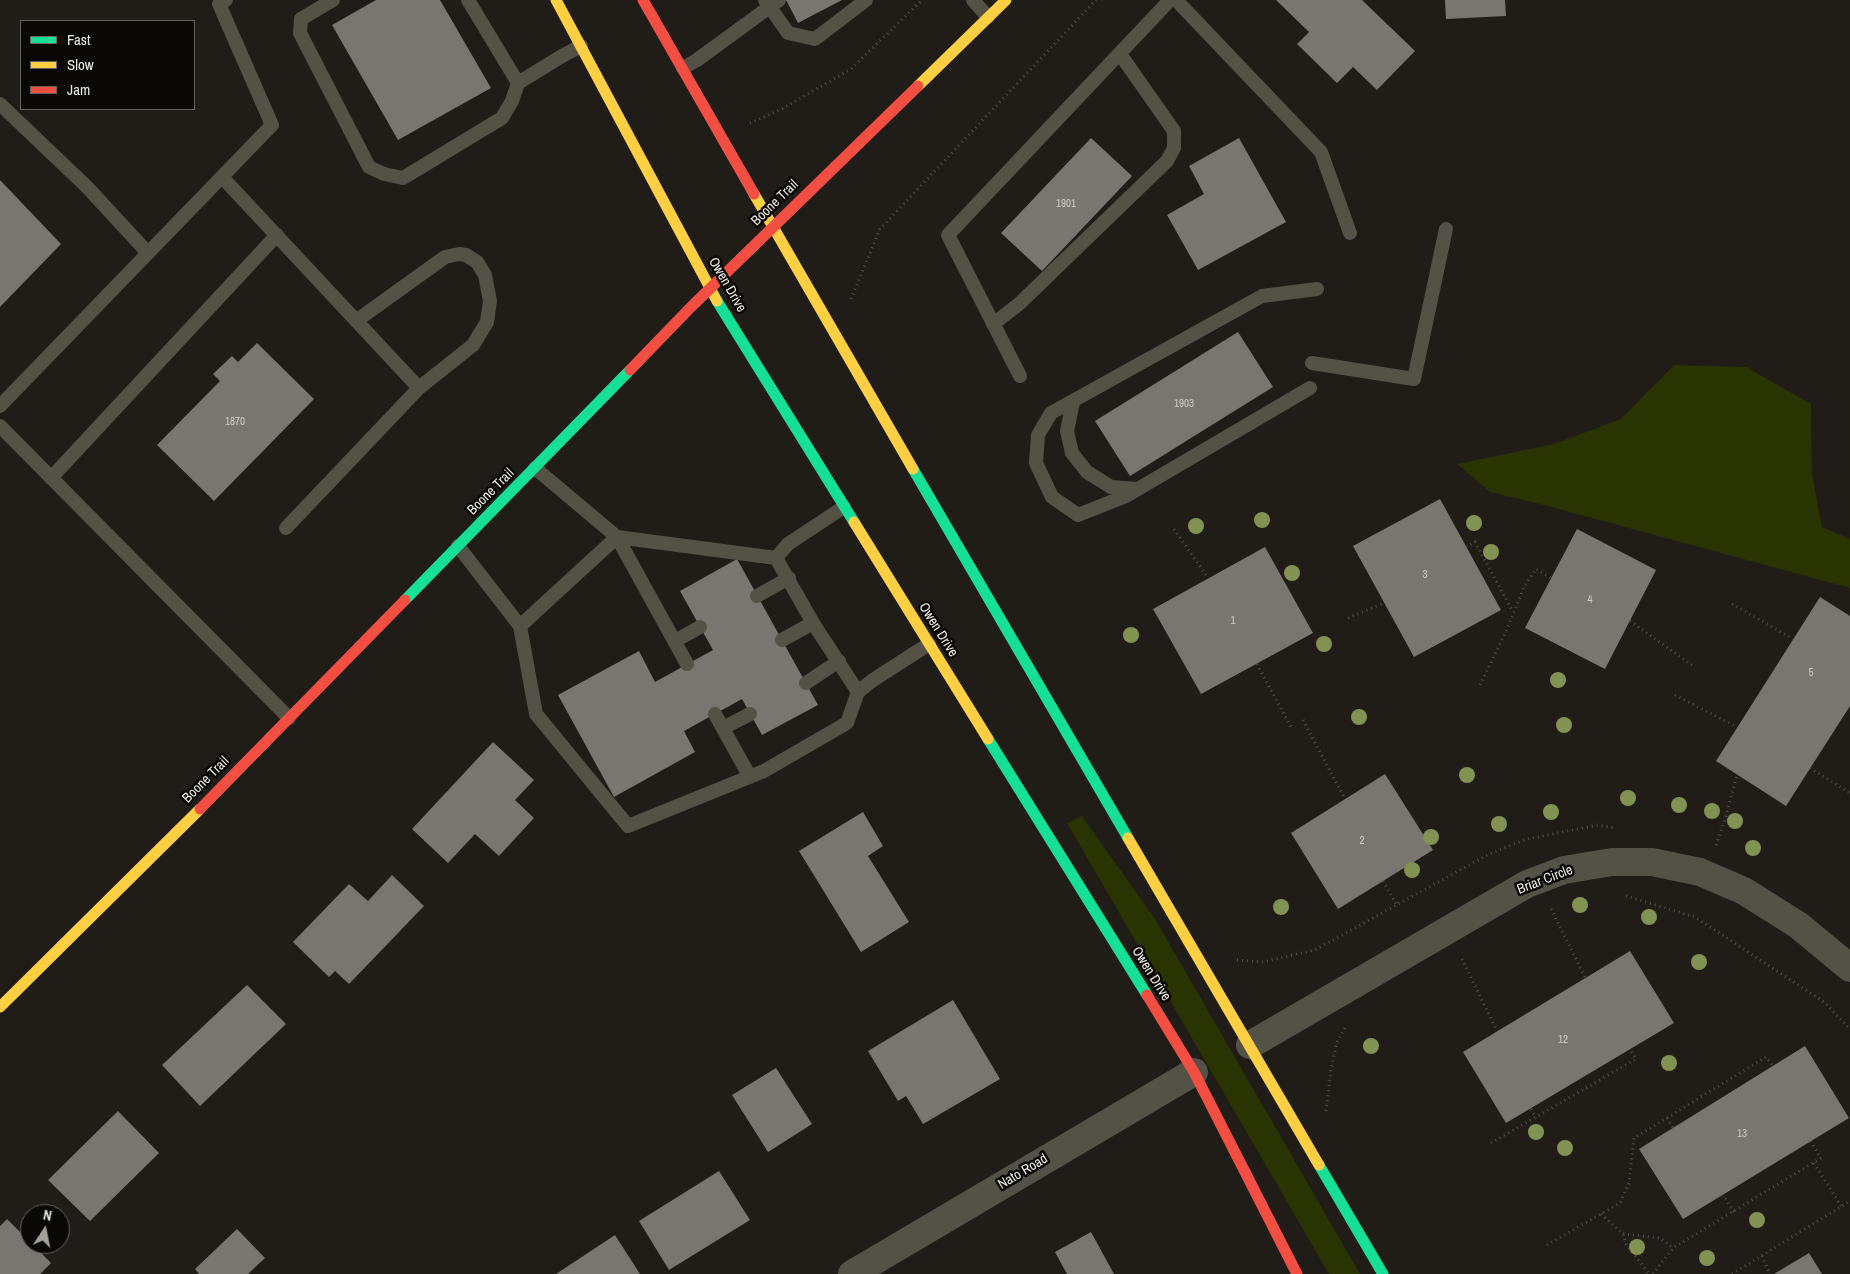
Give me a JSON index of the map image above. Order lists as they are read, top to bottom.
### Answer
{
  "streets": {
    "main road": ["Boone Trail", "Owen Drive"],
    "street": ["Briar Circle", "Nato Road"]
  },
  "crossings": [
    ["Boone Trail", "Owen Drive"],
    ["Owen Drive", "Nato Road"]
  ],
  "house_numbers": [
    "1901",
    "1903",
    "1870",
    "3",
    "4",
    "1",
    "5",
    "2",
    "12",
    "13"
  ],
  "legend": ["Fast", "Slow", "Jam"],
  "north": "top"
}
